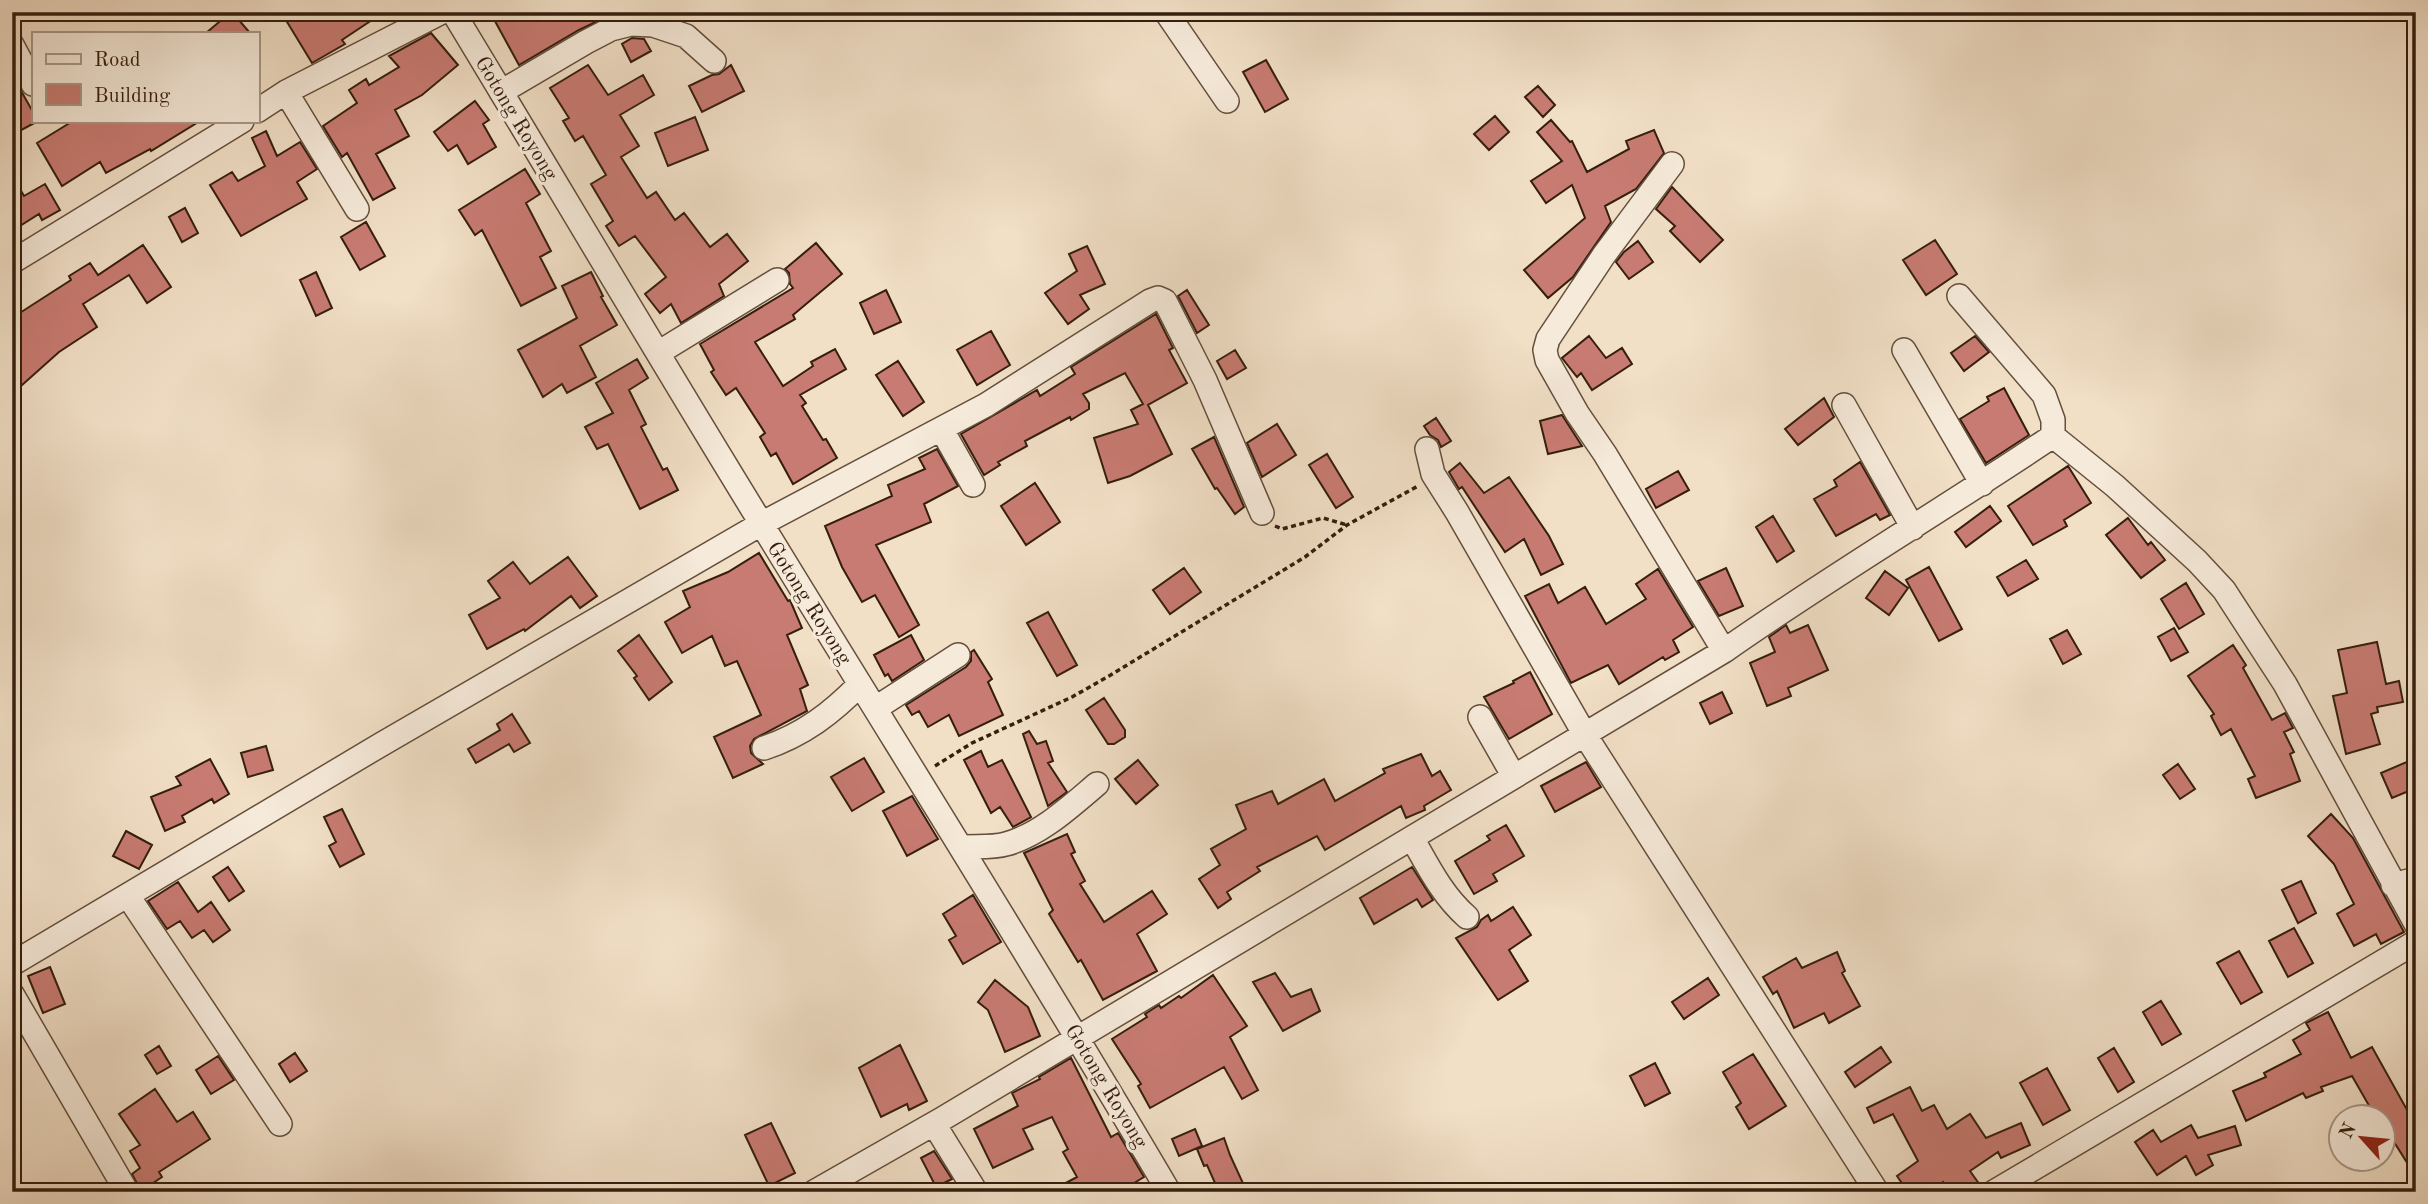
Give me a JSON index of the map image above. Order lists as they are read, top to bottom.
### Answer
{
  "streets": {
    "street": ["Gotong Royong"]
  },
  "legend": ["Road", "Building"],
  "north": "top left"
}
